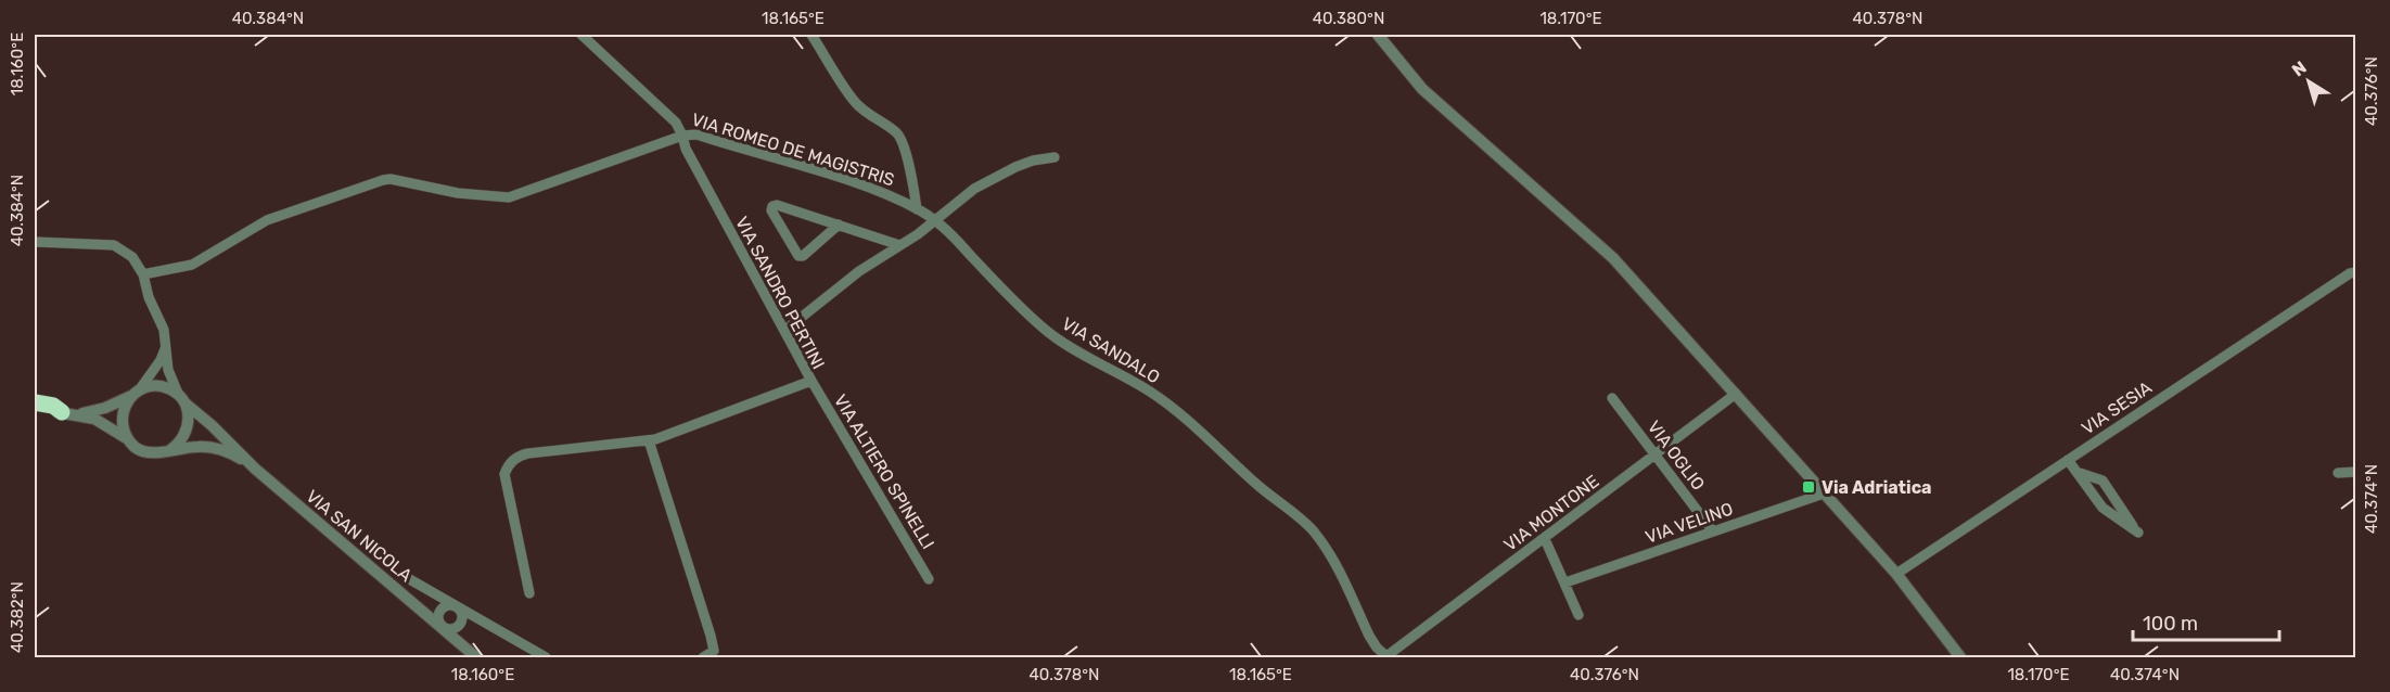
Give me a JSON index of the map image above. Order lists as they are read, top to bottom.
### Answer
{
  "streets": {
    "street": [
      "VIA ROMEO DE MAGISTRIS",
      "VIA SANDRO PERTINI",
      "VIA SANDALO",
      "VIA SESIA",
      "VIA OGLIO",
      "VIA ALTIERO SPINELLI",
      "VIA MONTONE",
      "VIA VELINO",
      "VIA SAN NICOLA"
    ]
  },
  "crossings": [
    ["VIA ROMEO DE MAGISTRIS", "VIA SANDRO PERTINI"],
    ["VIA ROMEO DE MAGISTRIS", "VIA SANDALO"],
    ["VIA SANDRO PERTINI", "VIA ALTIERO SPINELLI"],
    ["VIA SANDALO", "VIA MONTONE"],
    ["VIA OGLIO", "VIA MONTONE"],
    ["VIA OGLIO", "VIA VELINO"]
  ],
  "places": {
    "transit": ["Via Adriatica"]
  },
  "scale_bar": "100 m",
  "north": "top left",
  "coordinates": [
    "40.384°N",
    "18.165°E",
    "40.380°N",
    "18.170°E",
    "40.378°N",
    "18.160°E",
    "40.376°N",
    "40.374°N",
    "40.382°N"
  ]
}
